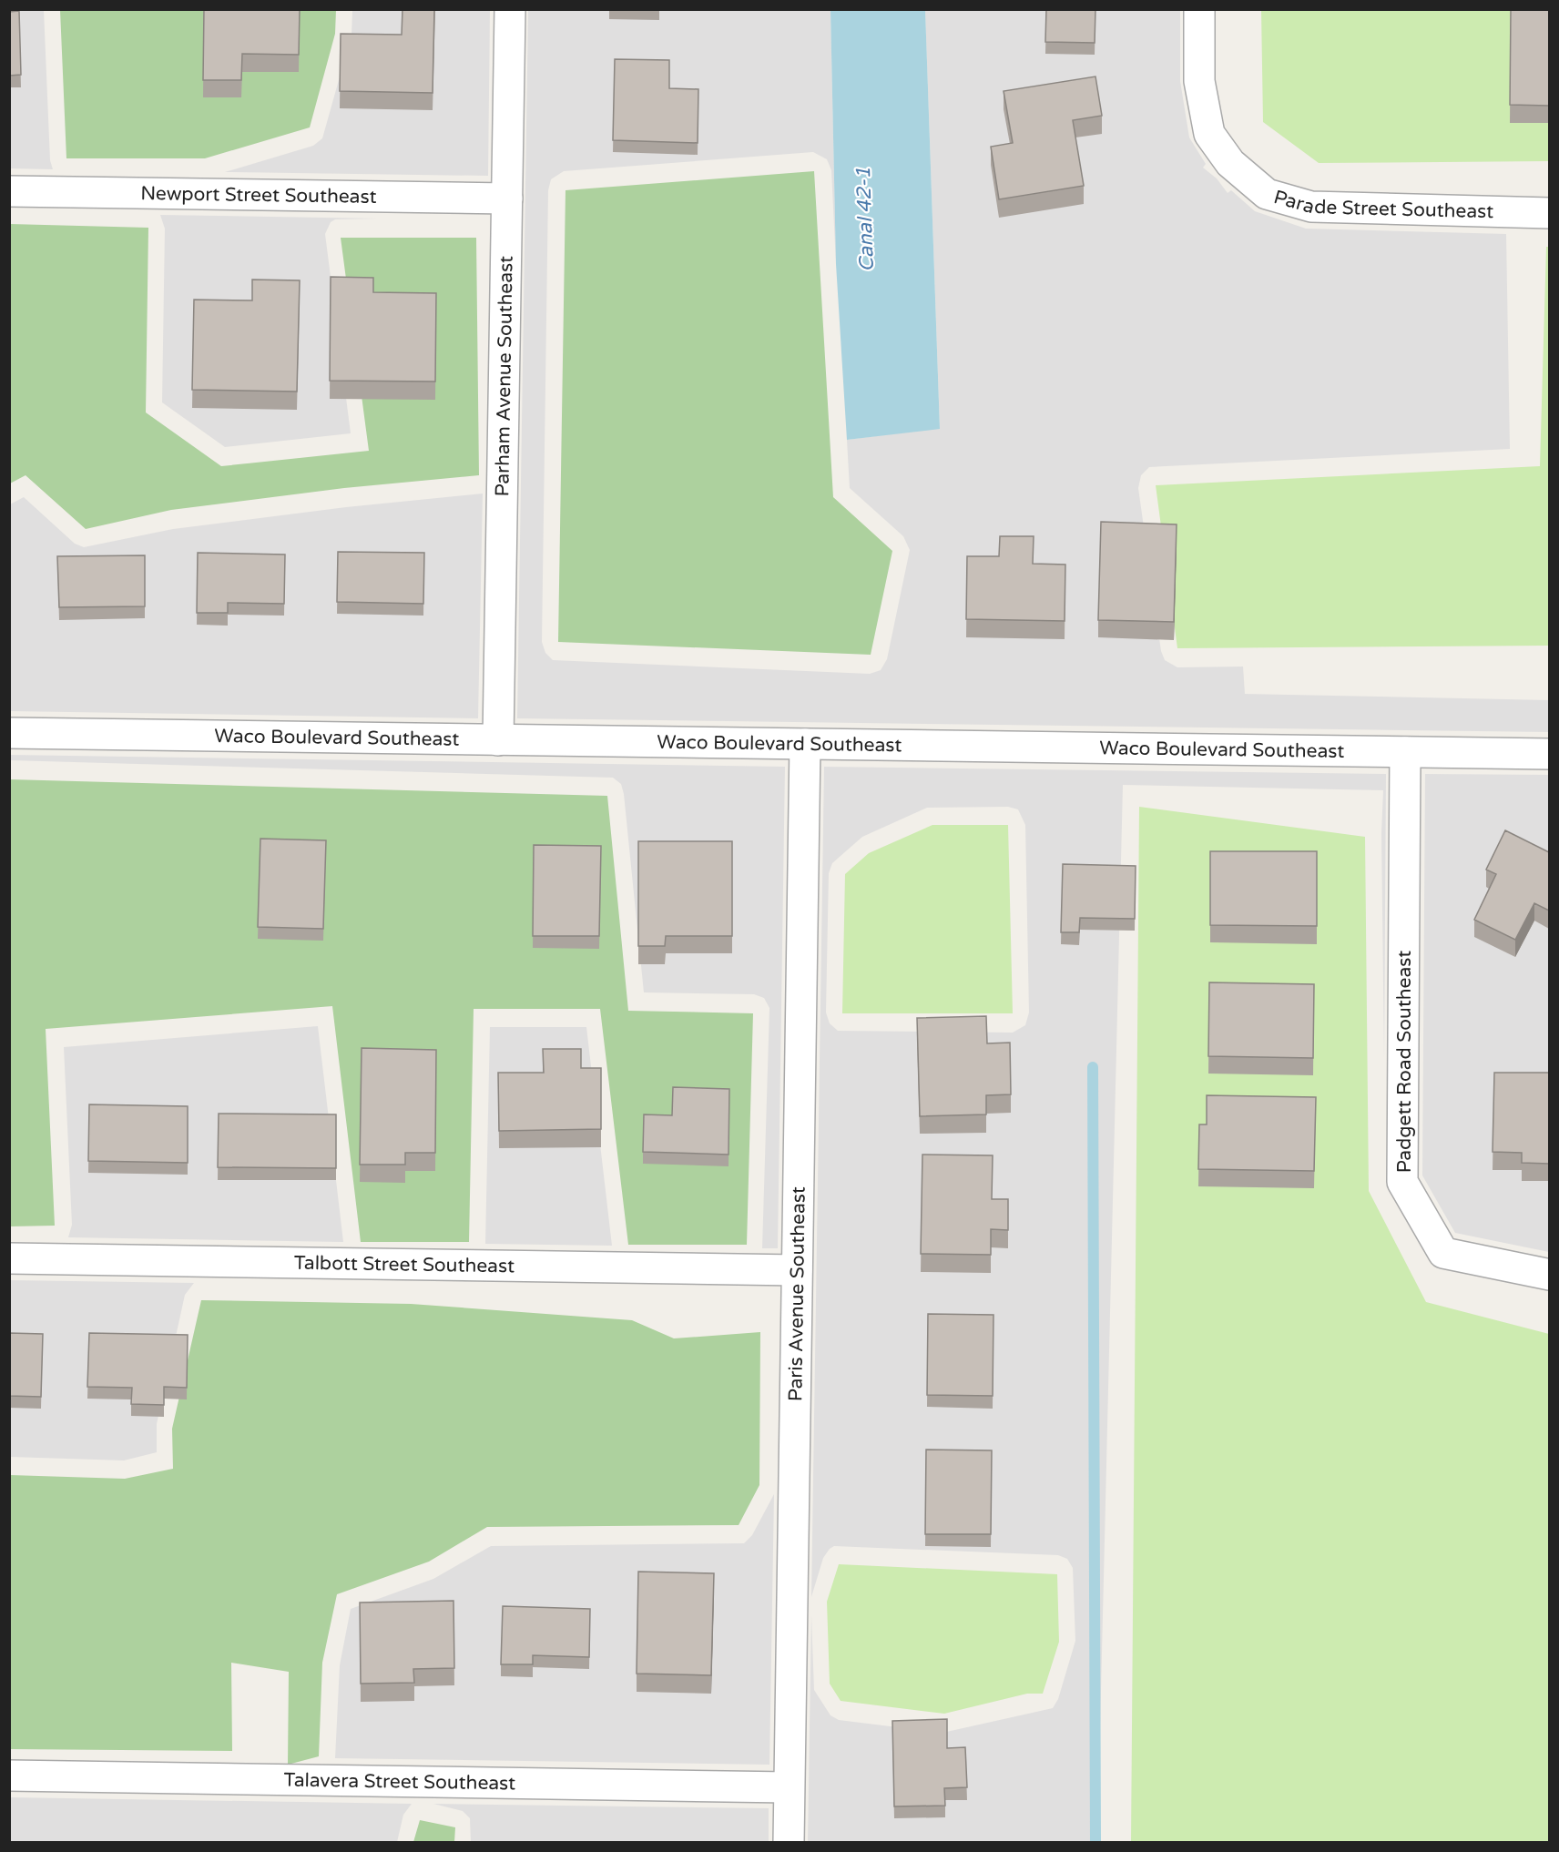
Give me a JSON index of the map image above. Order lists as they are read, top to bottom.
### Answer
{
  "streets": {
    "street": [
      "Newport Street Southeast",
      "Parade Street Southeast",
      "Parham Avenue Southeast",
      "Waco Boulevard Southeast",
      "Padgett Road Southeast",
      "Talbott Street Southeast",
      "Paris Avenue Southeast",
      "Talavera Street Southeast"
    ]
  },
  "crossings": [
    ["Newport Street Southeast", "Parham Avenue Southeast"],
    ["Parham Avenue Southeast", "Waco Boulevard Southeast"],
    ["Waco Boulevard Southeast", "Padgett Road Southeast"],
    ["Waco Boulevard Southeast", "Paris Avenue Southeast"],
    ["Talbott Street Southeast", "Paris Avenue Southeast"],
    ["Paris Avenue Southeast", "Talavera Street Southeast"]
  ],
  "water": ["Canal 42-1"]
}
